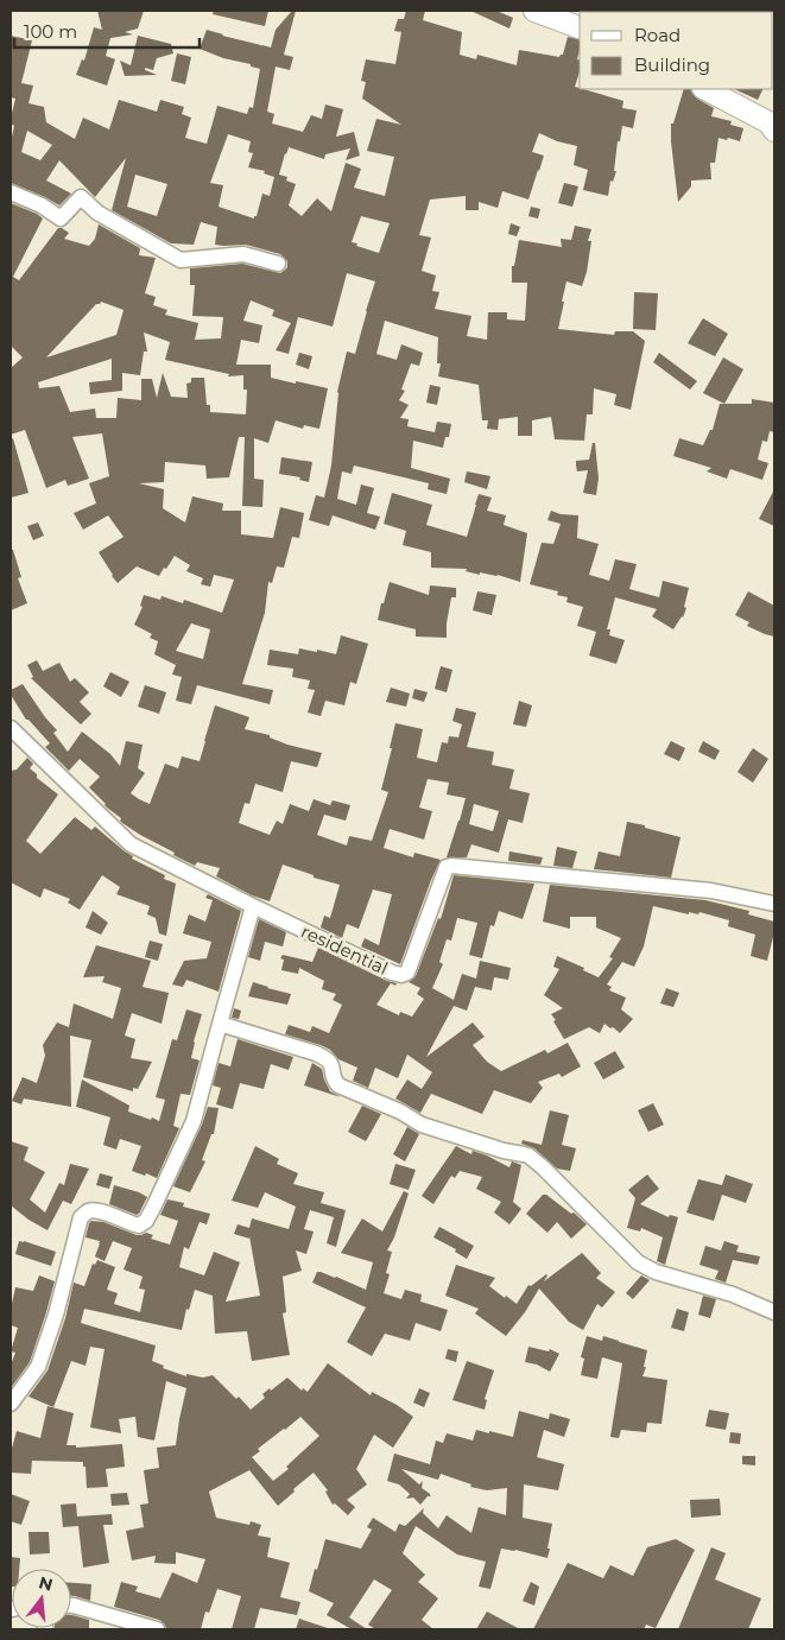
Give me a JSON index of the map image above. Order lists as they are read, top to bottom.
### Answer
{
  "streets": {
    "street": ["residential"]
  },
  "legend": ["Road", "Building"],
  "scale_bar": "100 m",
  "north": "top"
}
